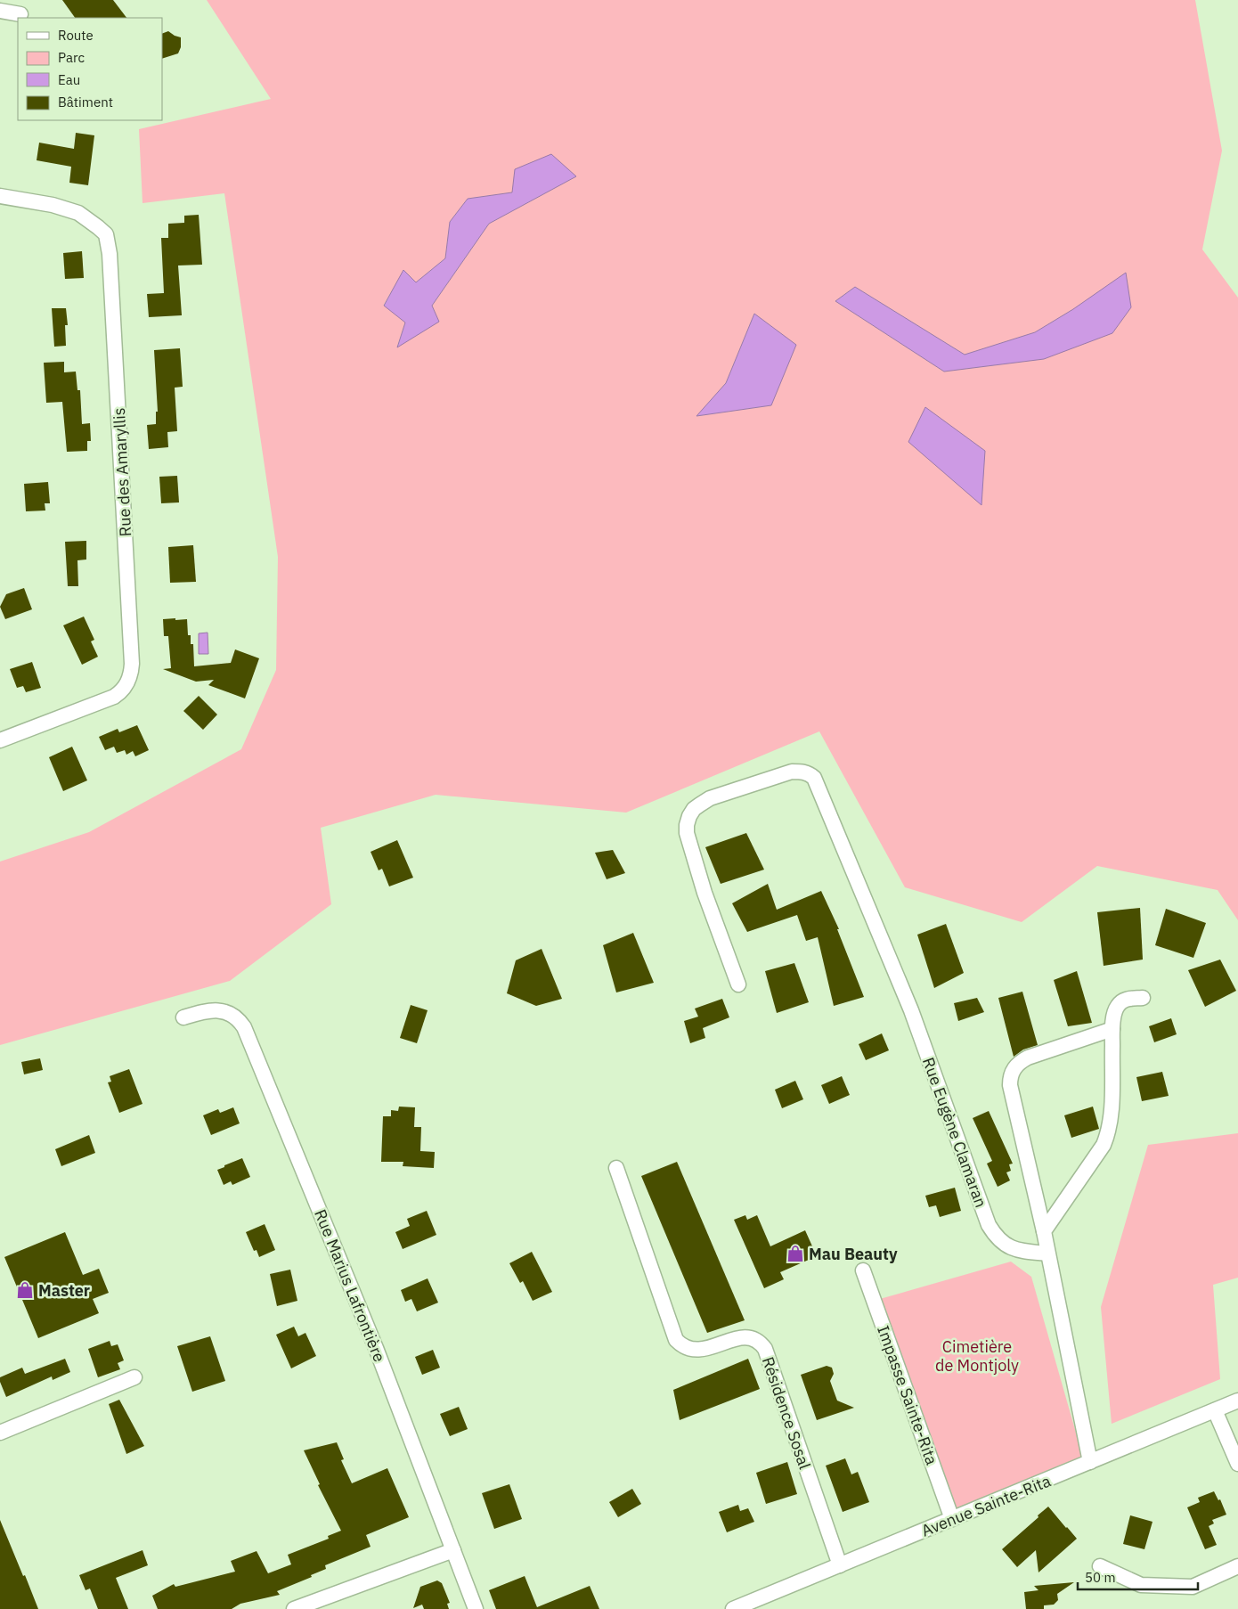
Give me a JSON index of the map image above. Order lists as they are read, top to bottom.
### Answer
{
  "streets": {
    "street": [
      "Rue des Amaryllis",
      "Rue Eugène Clamaran",
      "Rue Marius Lafrontière",
      "Impasse Sainte-Rita",
      "Résidence Sosal",
      "Avenue Sainte-Rita"
    ]
  },
  "crossings": [
    ["Impasse Sainte-Rita", "Avenue Sainte-Rita"],
    ["Résidence Sosal", "Avenue Sainte-Rita"]
  ],
  "parks": ["Cimetière de Montjoly"],
  "places": {
    "shop": ["Mau Beauty", "Master"]
  },
  "legend": [
    "Route",
    "Parc",
    "Eau",
    "Bâtiment"
  ],
  "scale_bar": "50 m"
}
